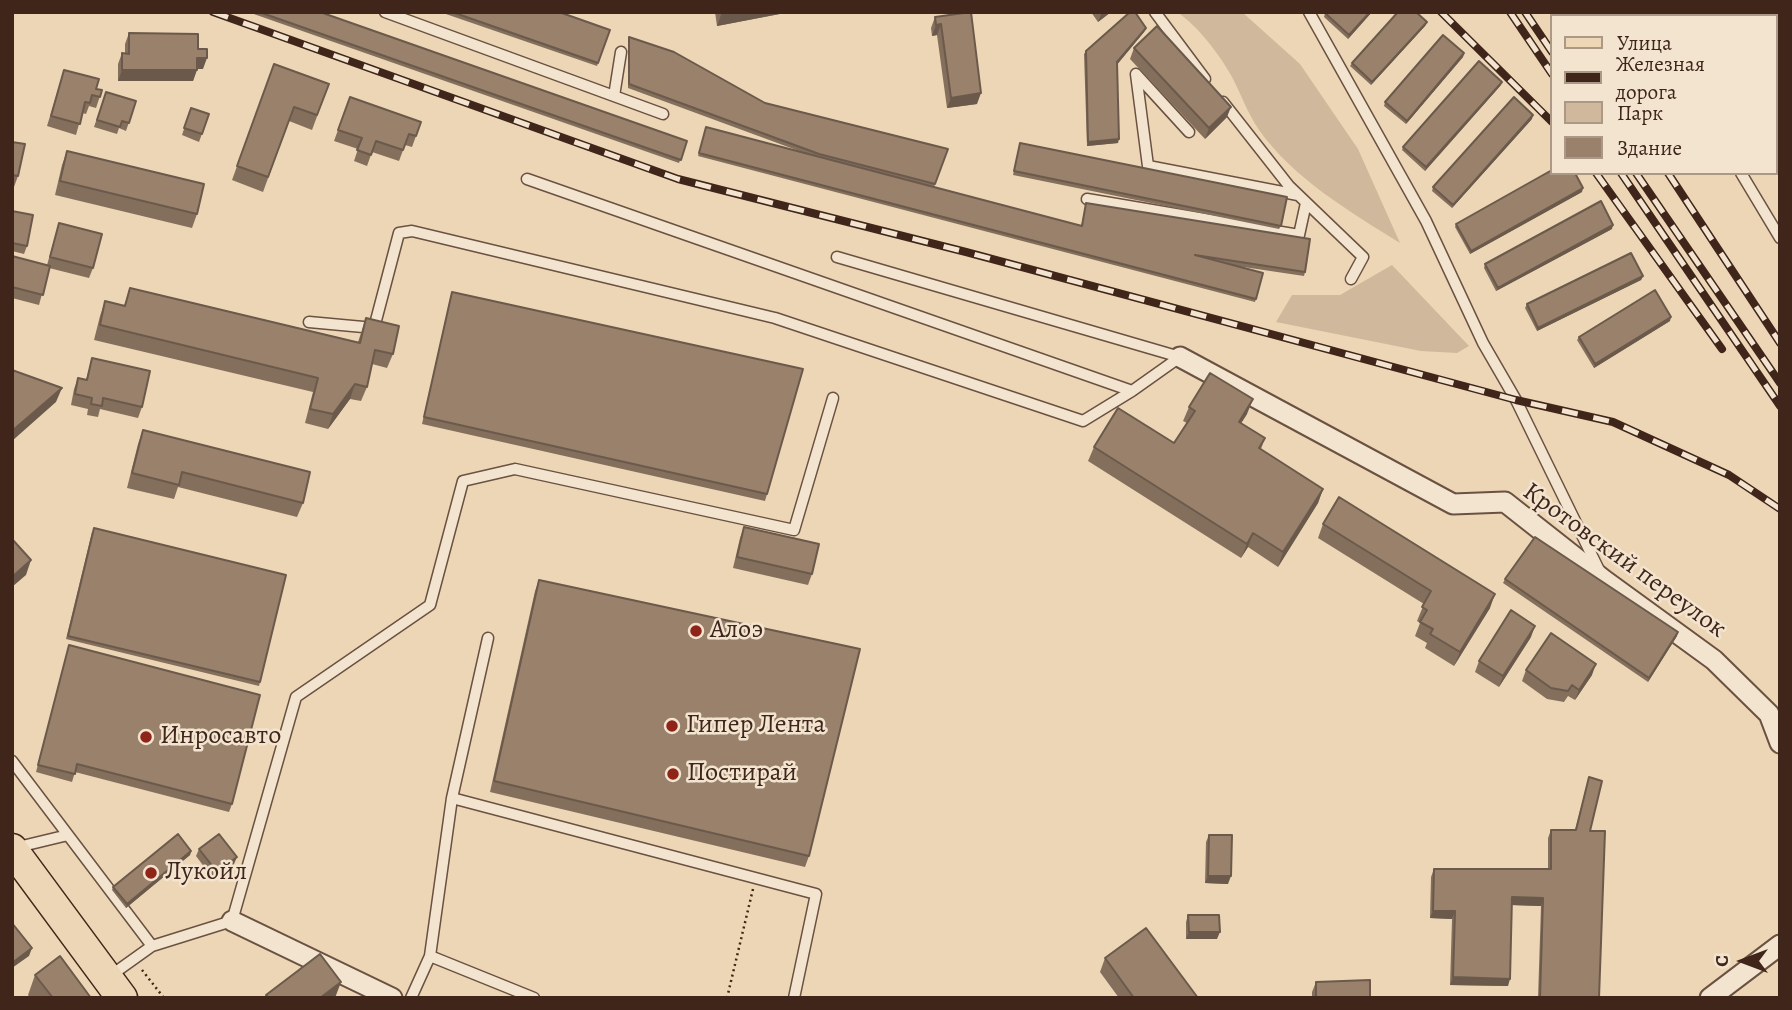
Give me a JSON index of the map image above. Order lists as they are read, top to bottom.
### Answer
{
  "streets": {
    "street": ["Кротовский переулок"]
  },
  "places": [
    "Алоэ",
    "Гипер Лента",
    "Инросавто",
    "Постирай",
    "Лукойл"
  ],
  "legend": [
    "Улица",
    "Железная дорога",
    "Парк",
    "Здание"
  ],
  "north": "left"
}
